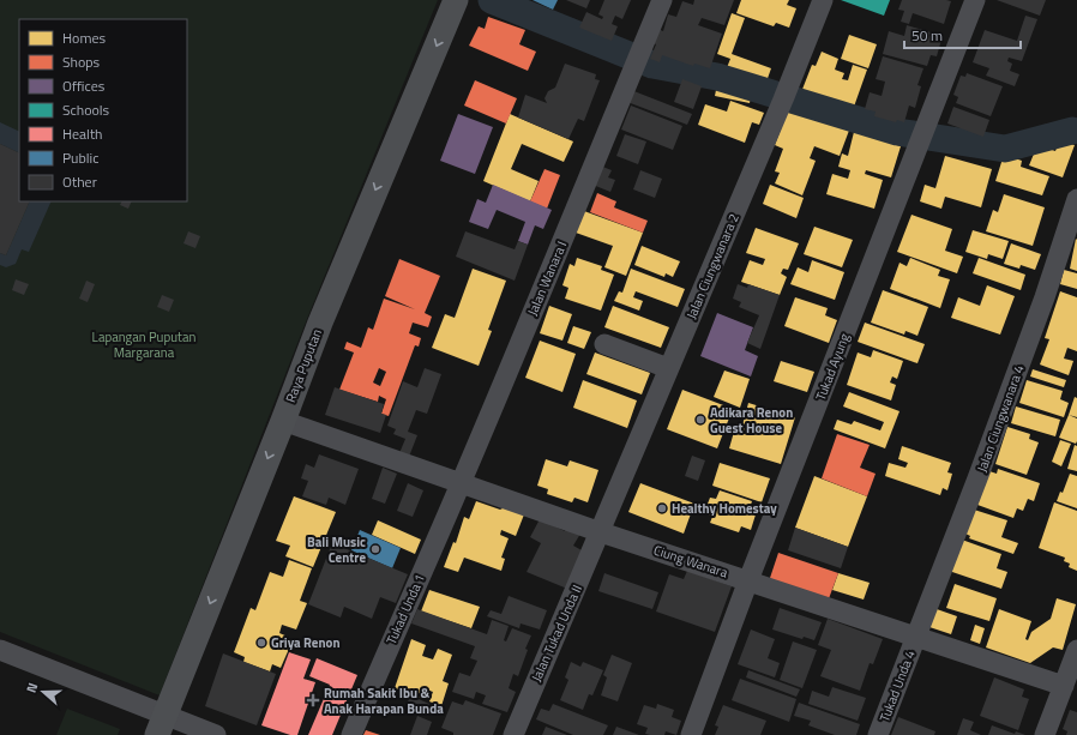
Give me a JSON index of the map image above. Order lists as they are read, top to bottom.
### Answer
{
  "streets": {
    "main road": ["Raya Puputan"],
    "street": [
      "Jalan Ciungwanara 2",
      "Jalan Wanara I",
      "Tukad Ayung",
      "Jalan Ciungwanara 4",
      "Ciung Wanara",
      "Tukad Unda 1",
      "Jalan Tukad Unda II",
      "Tukad Unda 4"
    ]
  },
  "crossings": [
    ["Jalan Ciungwanara 2", "Ciung Wanara"],
    ["Jalan Ciungwanara 2", "Jalan Tukad Unda II"],
    ["Jalan Wanara I", "Ciung Wanara"],
    ["Jalan Wanara I", "Tukad Unda 1"],
    ["Raya Puputan", "Ciung Wanara"],
    ["Tukad Ayung", "Ciung Wanara"],
    ["Jalan Ciungwanara 4", "Ciung Wanara"],
    ["Jalan Ciungwanara 4", "Tukad Unda 4"],
    ["Ciung Wanara", "Tukad Unda 1"],
    ["Ciung Wanara", "Jalan Tukad Unda II"],
    ["Ciung Wanara", "Tukad Unda 4"]
  ],
  "one_way": ["Raya Puputan"],
  "parks": ["Lapangan Puputan Margarana"],
  "places": {
    "other": [
      "Adikara Renon Guest House",
      "Healthy Homestay",
      "Bali Music Centre",
      "Griya Renon"
    ],
    "health": ["Rumah Sakit Ibu & Anak Harapan Bunda"]
  },
  "legend": [
    "Homes",
    "Shops",
    "Offices",
    "Schools",
    "Health",
    "Public",
    "Other"
  ],
  "scale_bar": "50 m",
  "north": "left"
}
